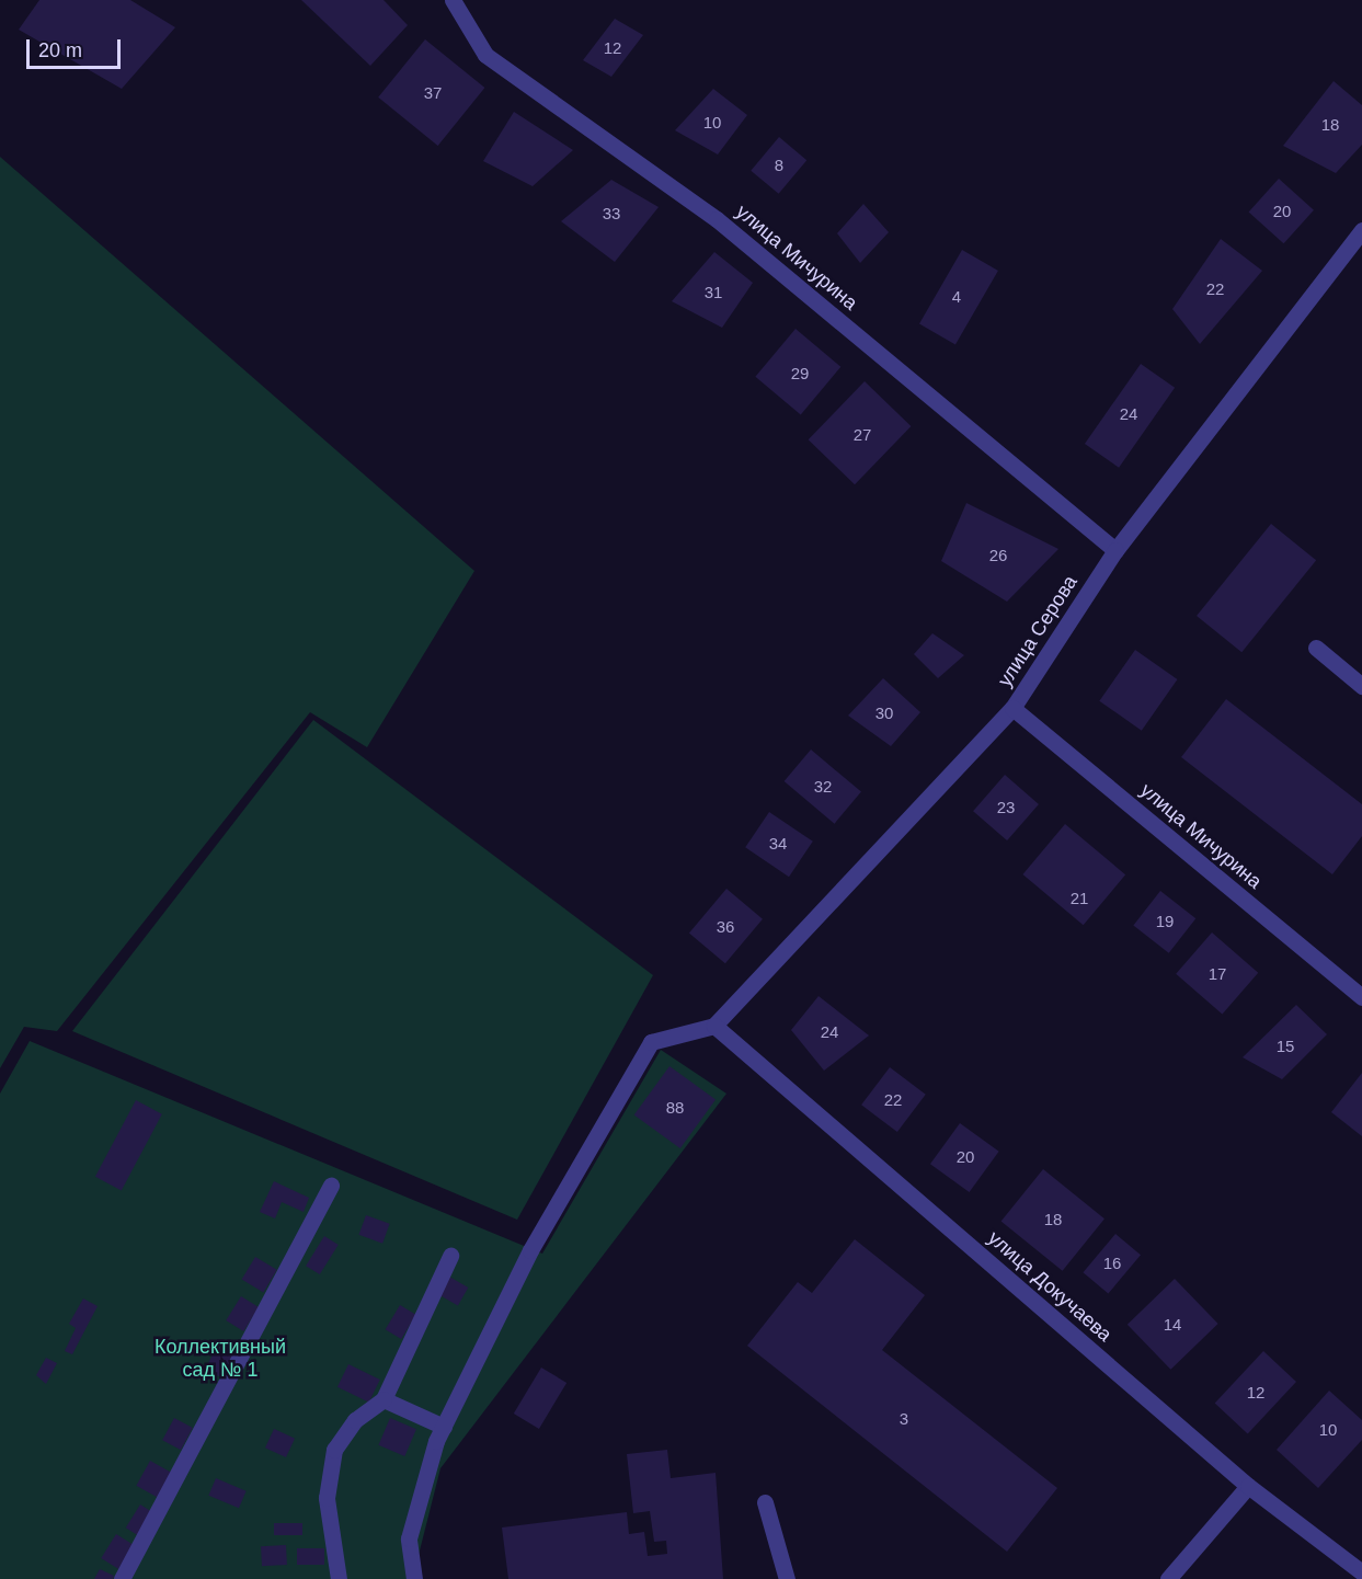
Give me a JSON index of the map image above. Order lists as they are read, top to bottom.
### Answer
{
  "streets": {
    "street": ["улица Мичурина", "улица Серова", "улица Докучаева"]
  },
  "crossings": [
    ["улица Мичурина", "улица Серова"],
    ["улица Серова", "улица Докучаева"]
  ],
  "parks": ["Коллективный сад № 1"],
  "house_numbers": [
    "12",
    "37",
    "10",
    "18",
    "8",
    "20",
    "33",
    "22",
    "31",
    "4",
    "29",
    "24",
    "27",
    "26",
    "30",
    "32",
    "23",
    "34",
    "21",
    "19",
    "36",
    "17",
    "24",
    "15",
    "22",
    "88",
    "20",
    "18",
    "16",
    "14",
    "12",
    "3",
    "10"
  ],
  "scale_bar": "20 m"
}
